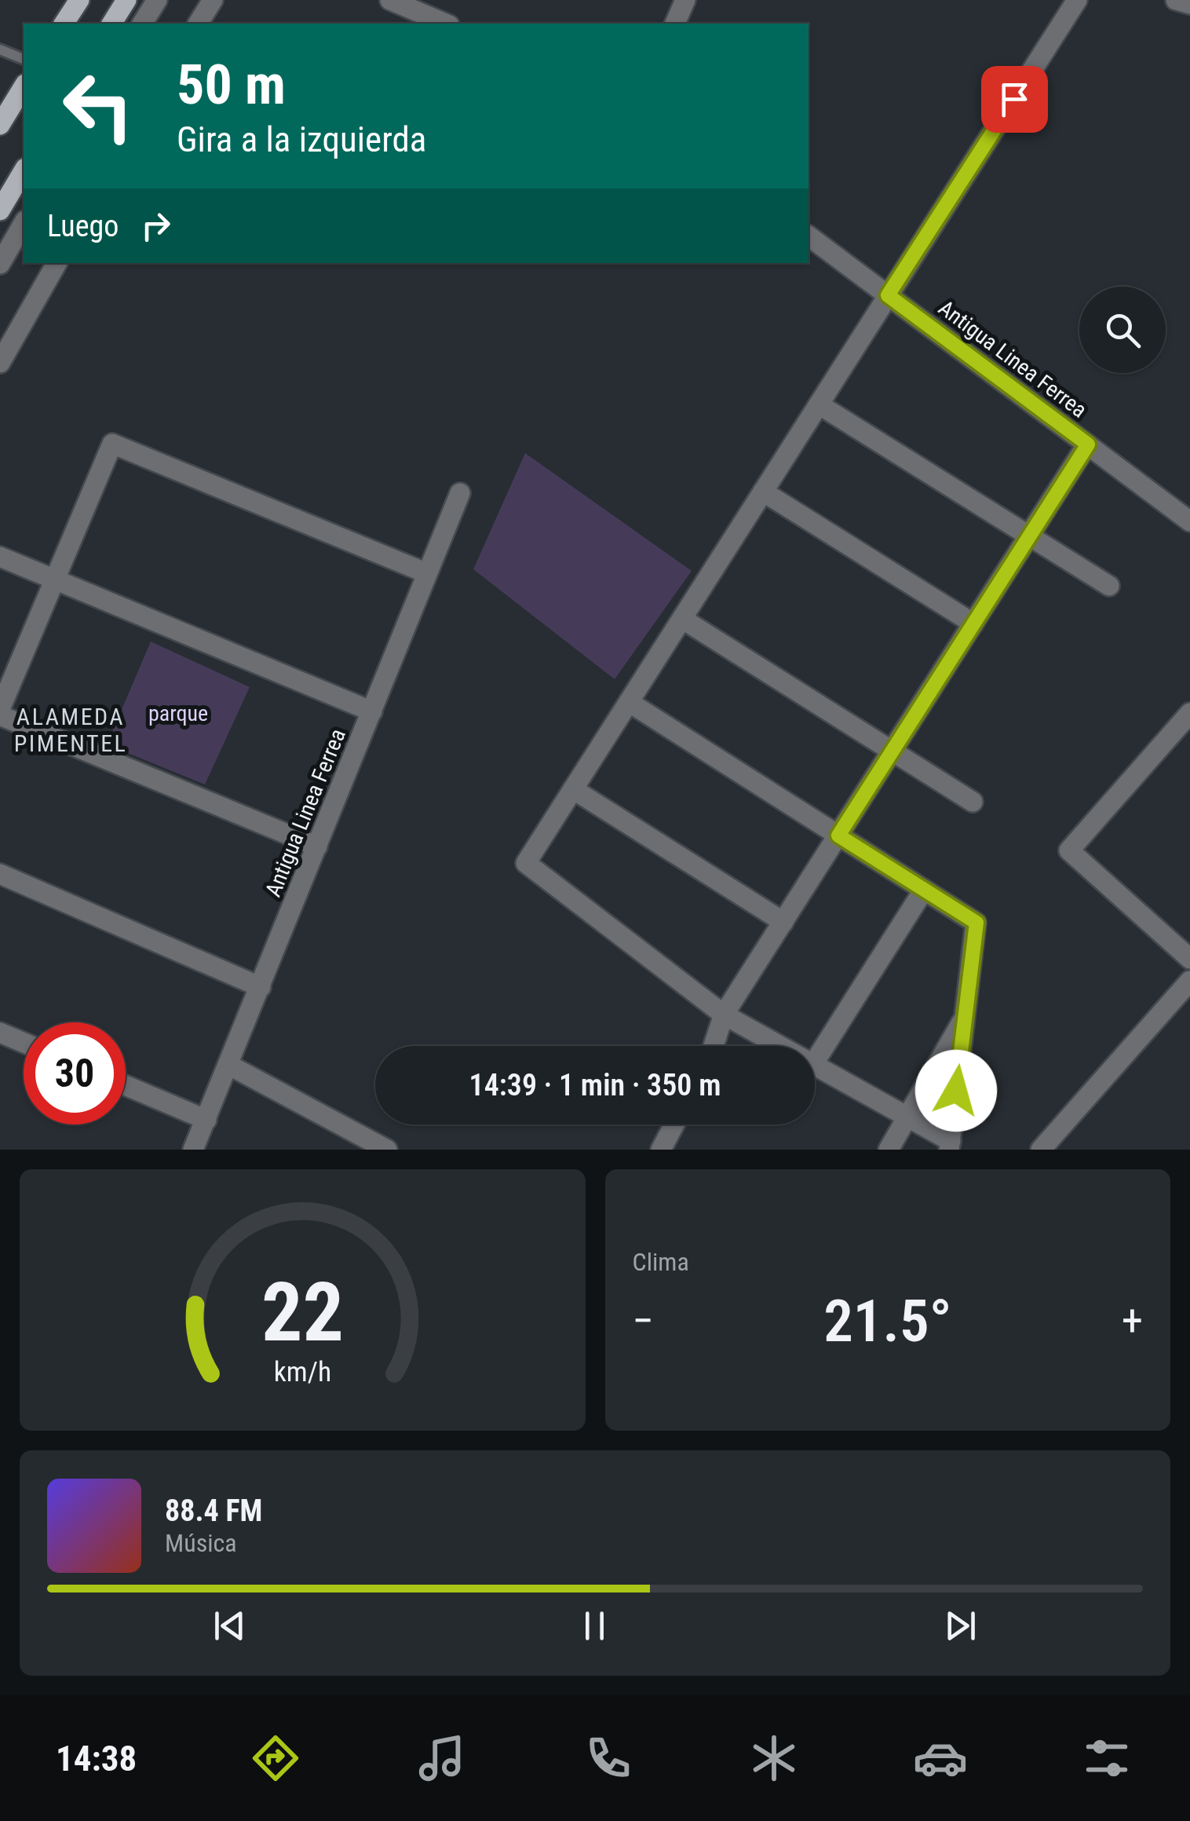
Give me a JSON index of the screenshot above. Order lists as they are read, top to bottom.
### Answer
{
  "streets": {
    "street": ["Antigua Linea Ferrea"]
  },
  "districts": ["ALAMEDA PIMENTEL"],
  "parks": ["parque"],
  "page": {
    "turn": ["50 m", "Gira a la izquierda"],
    "then": "Luego",
    "limit": "30",
    "trip": "14:39 · 1 min · 350 m",
    "tile": "Clima",
    "heat": ["−", "21.5°", "+"],
    "song": ["88.4 FM", "Música"],
    "tabs": "14:38",
    "gauge": ["22", "km/h"]
  }
}
